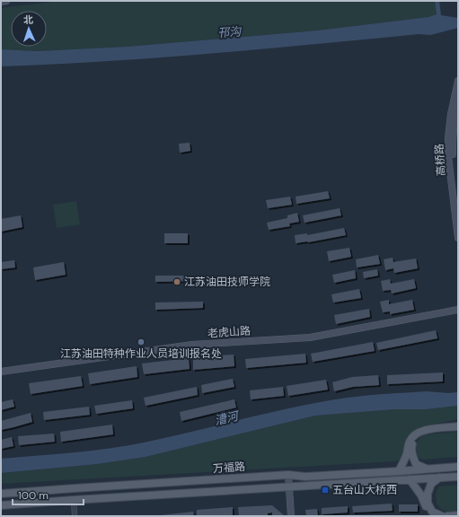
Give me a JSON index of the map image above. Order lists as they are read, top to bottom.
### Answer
{
  "streets": {
    "main road": ["万福路"],
    "street": ["高桥路", "老虎山路"]
  },
  "water": ["邗沟", "漕河"],
  "places": {
    "other": ["江苏油田技师学院", "江苏油田特种作业人员培训报名处"],
    "transit": ["五台山大桥西"]
  },
  "scale_bar": "100 m",
  "north": "top"
}
